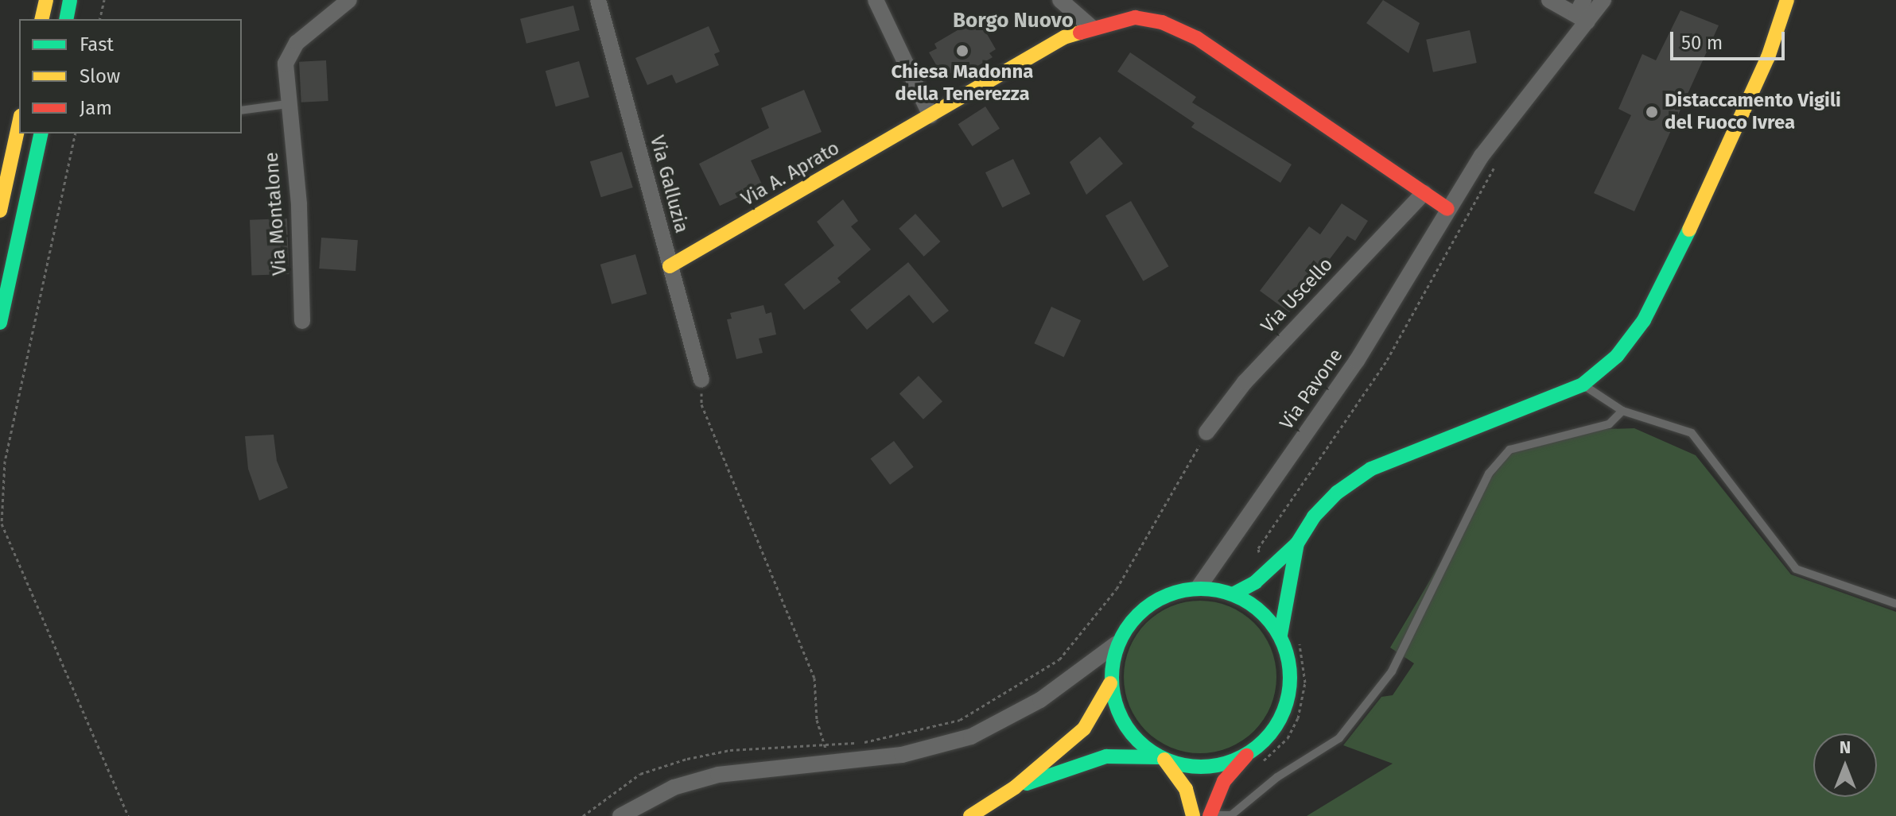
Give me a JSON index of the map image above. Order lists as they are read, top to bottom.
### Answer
{
  "streets": {
    "main road": ["Via A. Aprato"],
    "street": [
      "Via Galluzia",
      "Via Montalone",
      "Via Uscello",
      "Via Pavone"
    ]
  },
  "crossings": [
    ["Via A. Aprato", "Via Galluzia"]
  ],
  "districts": ["Borgo Nuovo"],
  "places": ["Chiesa Madonna della Tenerezza", "Distaccamento Vigili del Fuoco Ivrea"],
  "legend": ["Fast", "Slow", "Jam"],
  "scale_bar": "50 m",
  "north": "top"
}
